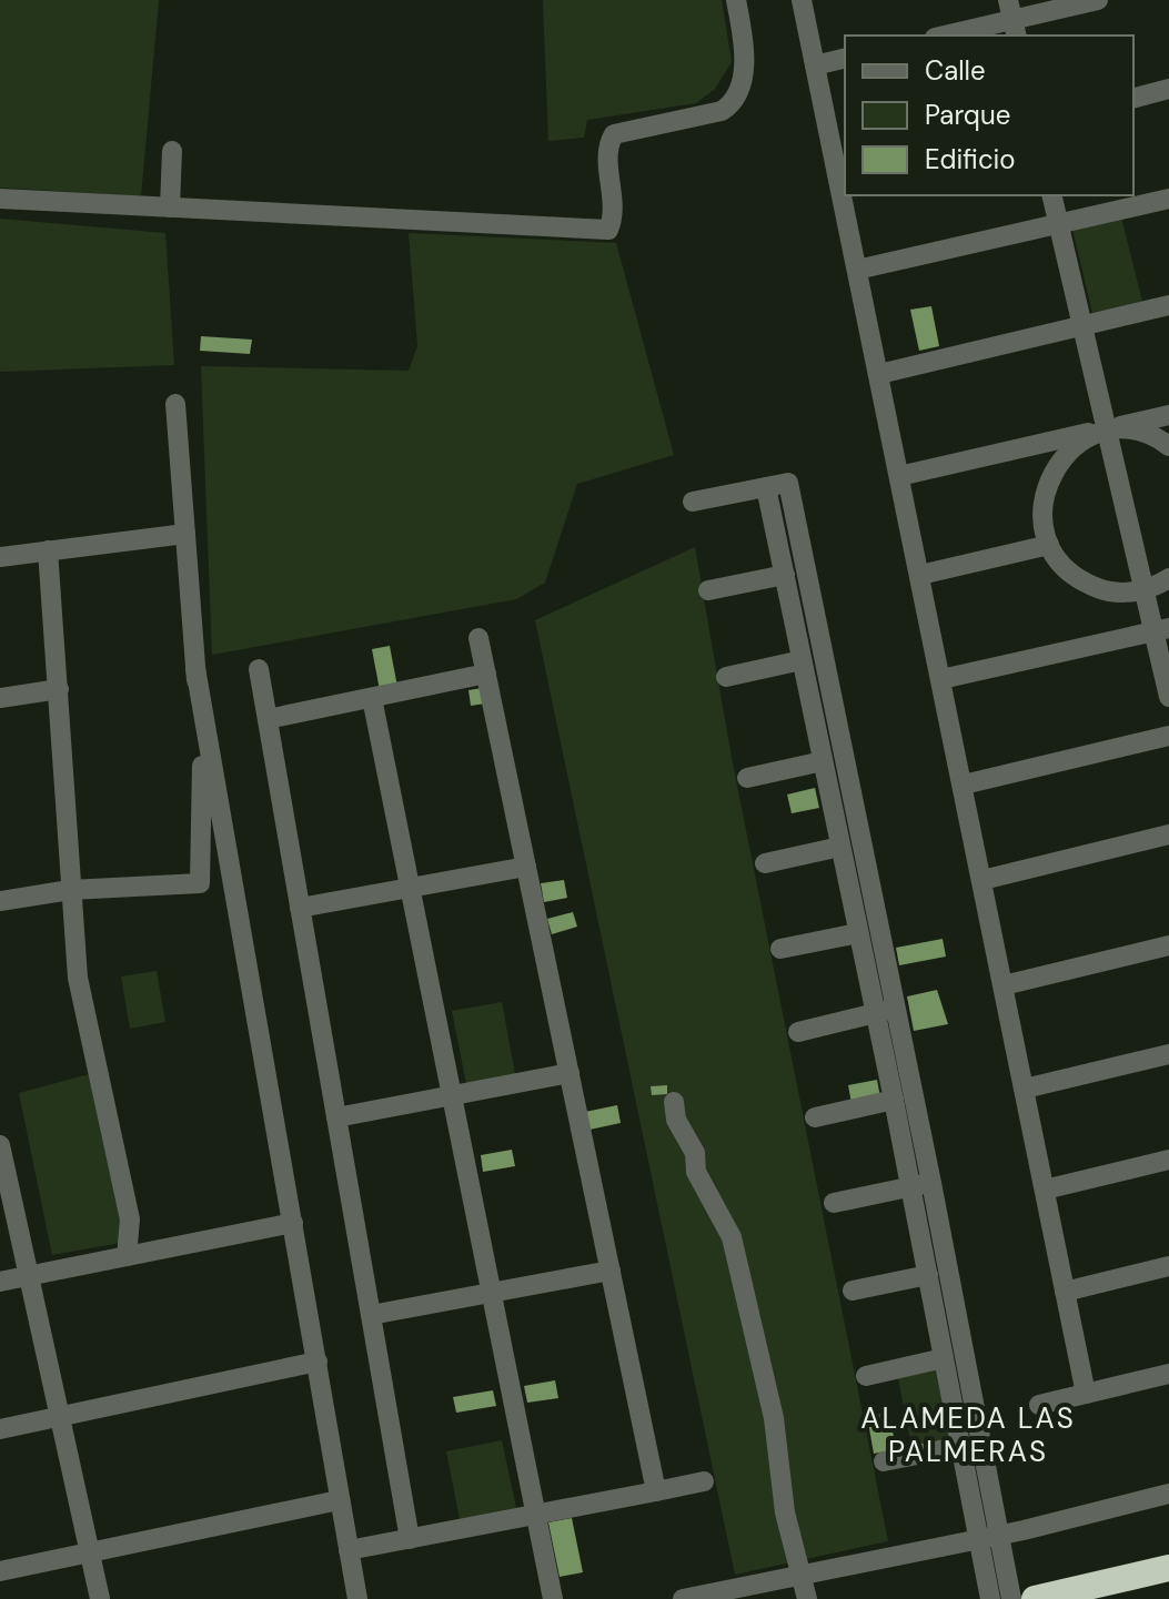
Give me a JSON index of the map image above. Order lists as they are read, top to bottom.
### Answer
{
  "districts": ["ALAMEDA LAS PALMERAS"],
  "legend": ["Calle", "Parque", "Edificio"]
}
